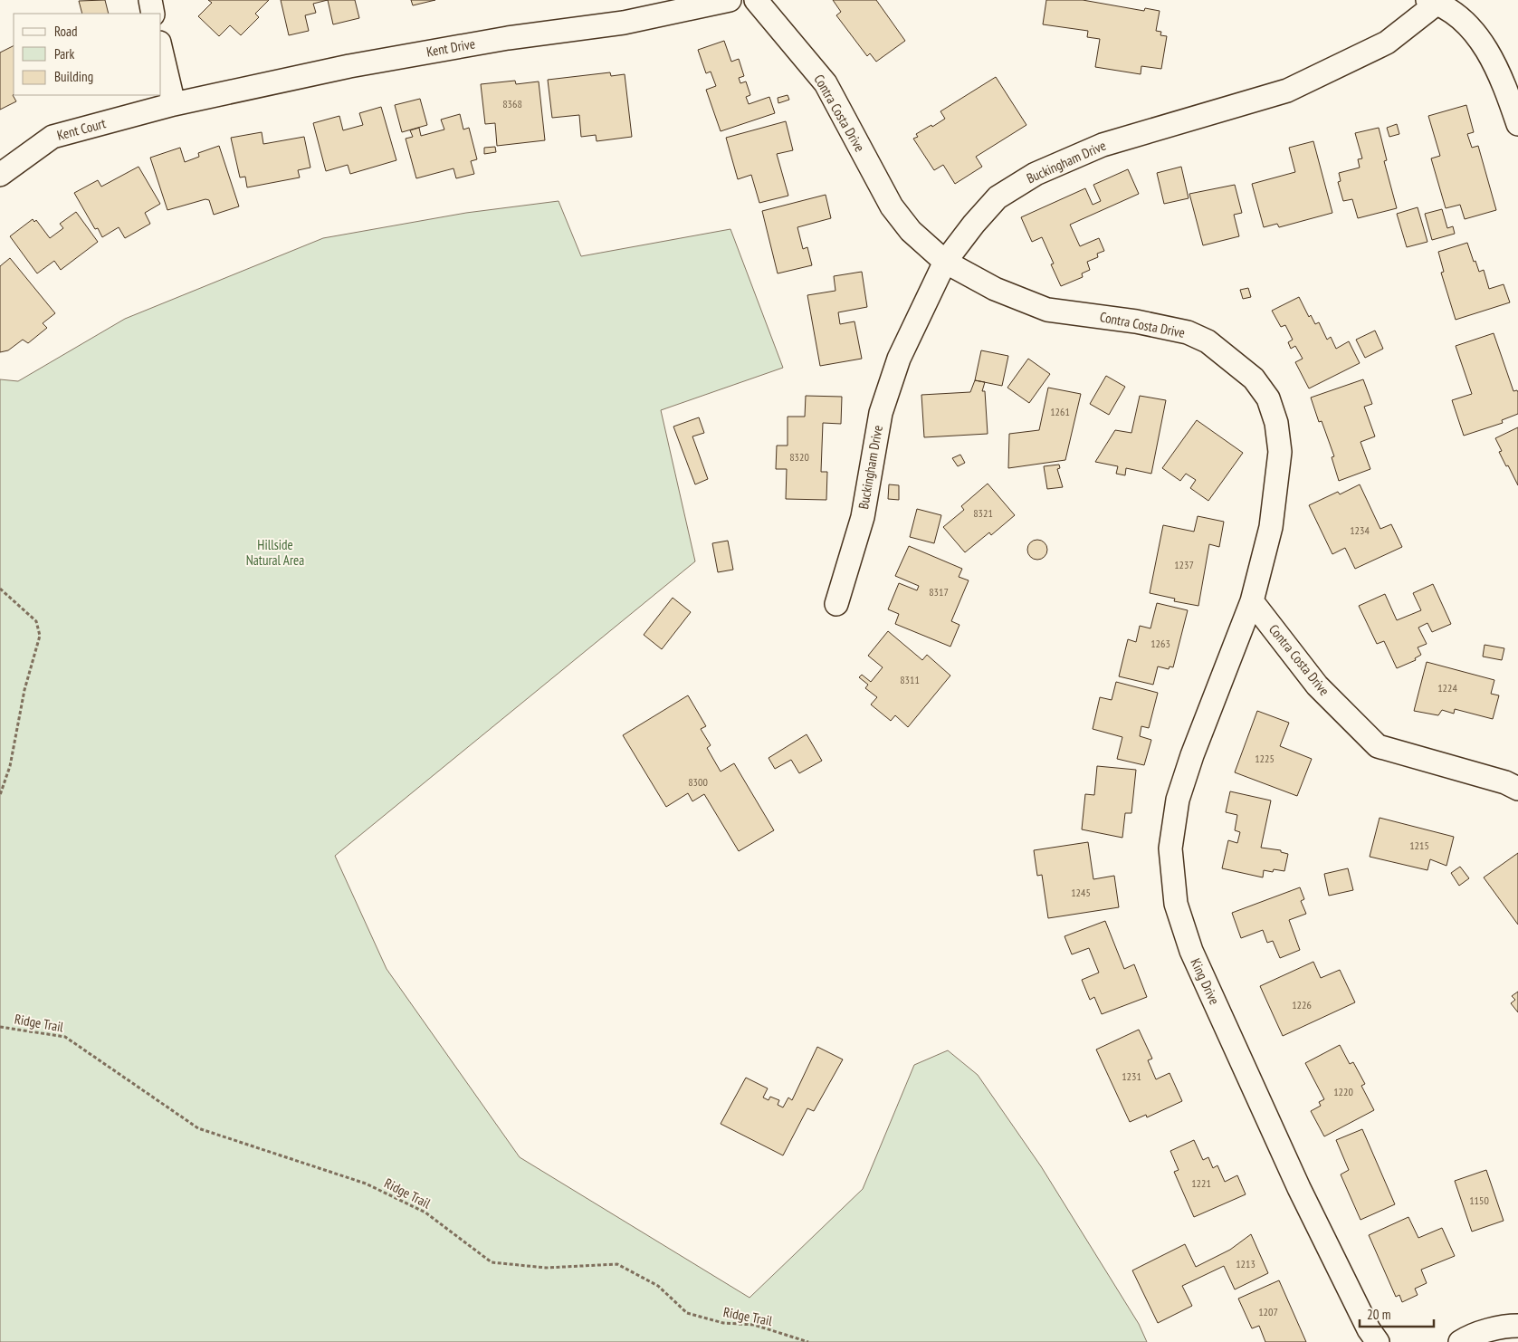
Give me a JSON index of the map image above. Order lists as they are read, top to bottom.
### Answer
{
  "streets": {
    "street": [
      "Kent Drive",
      "Contra Costa Drive",
      "Kent Court",
      "Buckingham Drive",
      "King Drive"
    ],
    "path": ["Ridge Trail"]
  },
  "crossings": [
    ["Kent Drive", "Kent Court"],
    ["Contra Costa Drive", "Buckingham Drive"],
    ["Contra Costa Drive", "King Drive"]
  ],
  "parks": ["Hillside Natural Area"],
  "house_numbers": [
    "8368",
    "1261",
    "8320",
    "8321",
    "1234",
    "1237",
    "8317",
    "1263",
    "8311",
    "1224",
    "1225",
    "8300",
    "1215",
    "1245",
    "1226",
    "1231",
    "1220",
    "1221",
    "1150",
    "1213",
    "1207"
  ],
  "legend": ["Road", "Park", "Building"],
  "scale_bar": "20 m"
}
